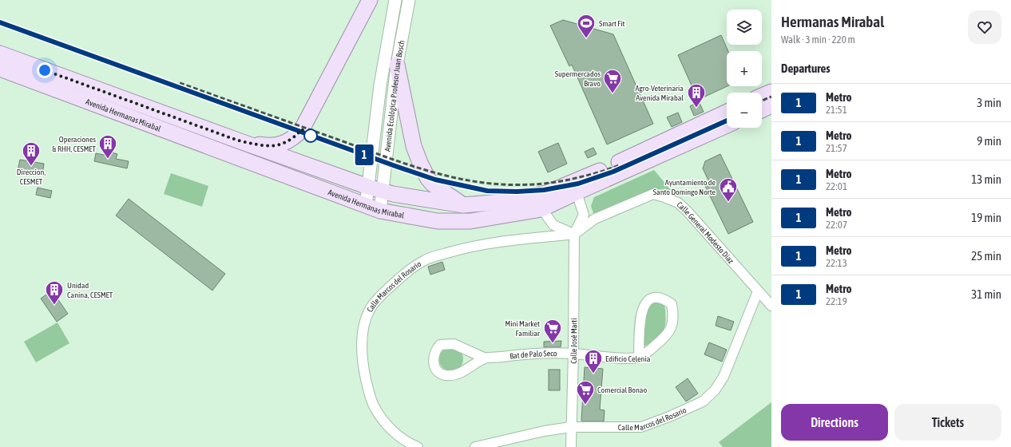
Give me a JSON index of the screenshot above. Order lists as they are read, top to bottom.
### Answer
{
  "streets": {
    "main road": ["Avenida Hermanas Mirabal"],
    "street": [
      "Avenida Ecológica Profesor Juan Bosch",
      "Calle General Modesto Díaz",
      "Calle Marcos del Rosario",
      "Calle José Martí",
      "Bat de Palo Seco"
    ]
  },
  "crossings": [
    ["Avenida Ecológica Profesor Juan Bosch", "Avenida Hermanas Mirabal"],
    ["Calle General Modesto Díaz", "Calle Marcos del Rosario"],
    ["Calle General Modesto Díaz", "Calle José Martí"],
    ["Calle Marcos del Rosario", "Calle José Martí"],
    ["Calle José Martí", "Bat de Palo Seco"]
  ],
  "places": {
    "sports": ["Smart Fit"],
    "supermarket": ["Supermercados Bravo", "Mini Market Familiar", "Comercial Bonao"],
    "building": [
      "Agro-Veterinaria Avenida Mirabal",
      "Operaciones & RHH, CESMET",
      "Direccion, CESMET",
      "Unidad Canina, CESMET",
      "Edificio Celenia"
    ],
    "public building": ["Ayuntamiento de Santo Domingo Norte"]
  },
  "lines": ["metro line 1"],
  "page": {
    "on_map": "1",
    "heading": [
      ["Hermanas Mirabal", "Walk · 3 min · 220 m"],
      "Departures"
    ],
    "map_buttons": ["+", "−"],
    "list": [
      {
        "mark": "1",
        "name": "Metro",
        "note": "21:51",
        "value": "3 min"
      },
      {
        "mark": "1",
        "name": "Metro",
        "note": "21:57",
        "value": "9 min"
      },
      {
        "mark": "1",
        "name": "Metro",
        "note": "22:01",
        "value": "13 min"
      },
      {
        "mark": "1",
        "name": "Metro",
        "note": "22:07",
        "value": "19 min"
      },
      {
        "mark": "1",
        "name": "Metro",
        "note": "22:13",
        "value": "25 min"
      },
      {
        "mark": "1",
        "name": "Metro",
        "note": "22:19",
        "value": "31 min"
      }
    ],
    "buttons": ["Directions", "Tickets"]
  }
}
